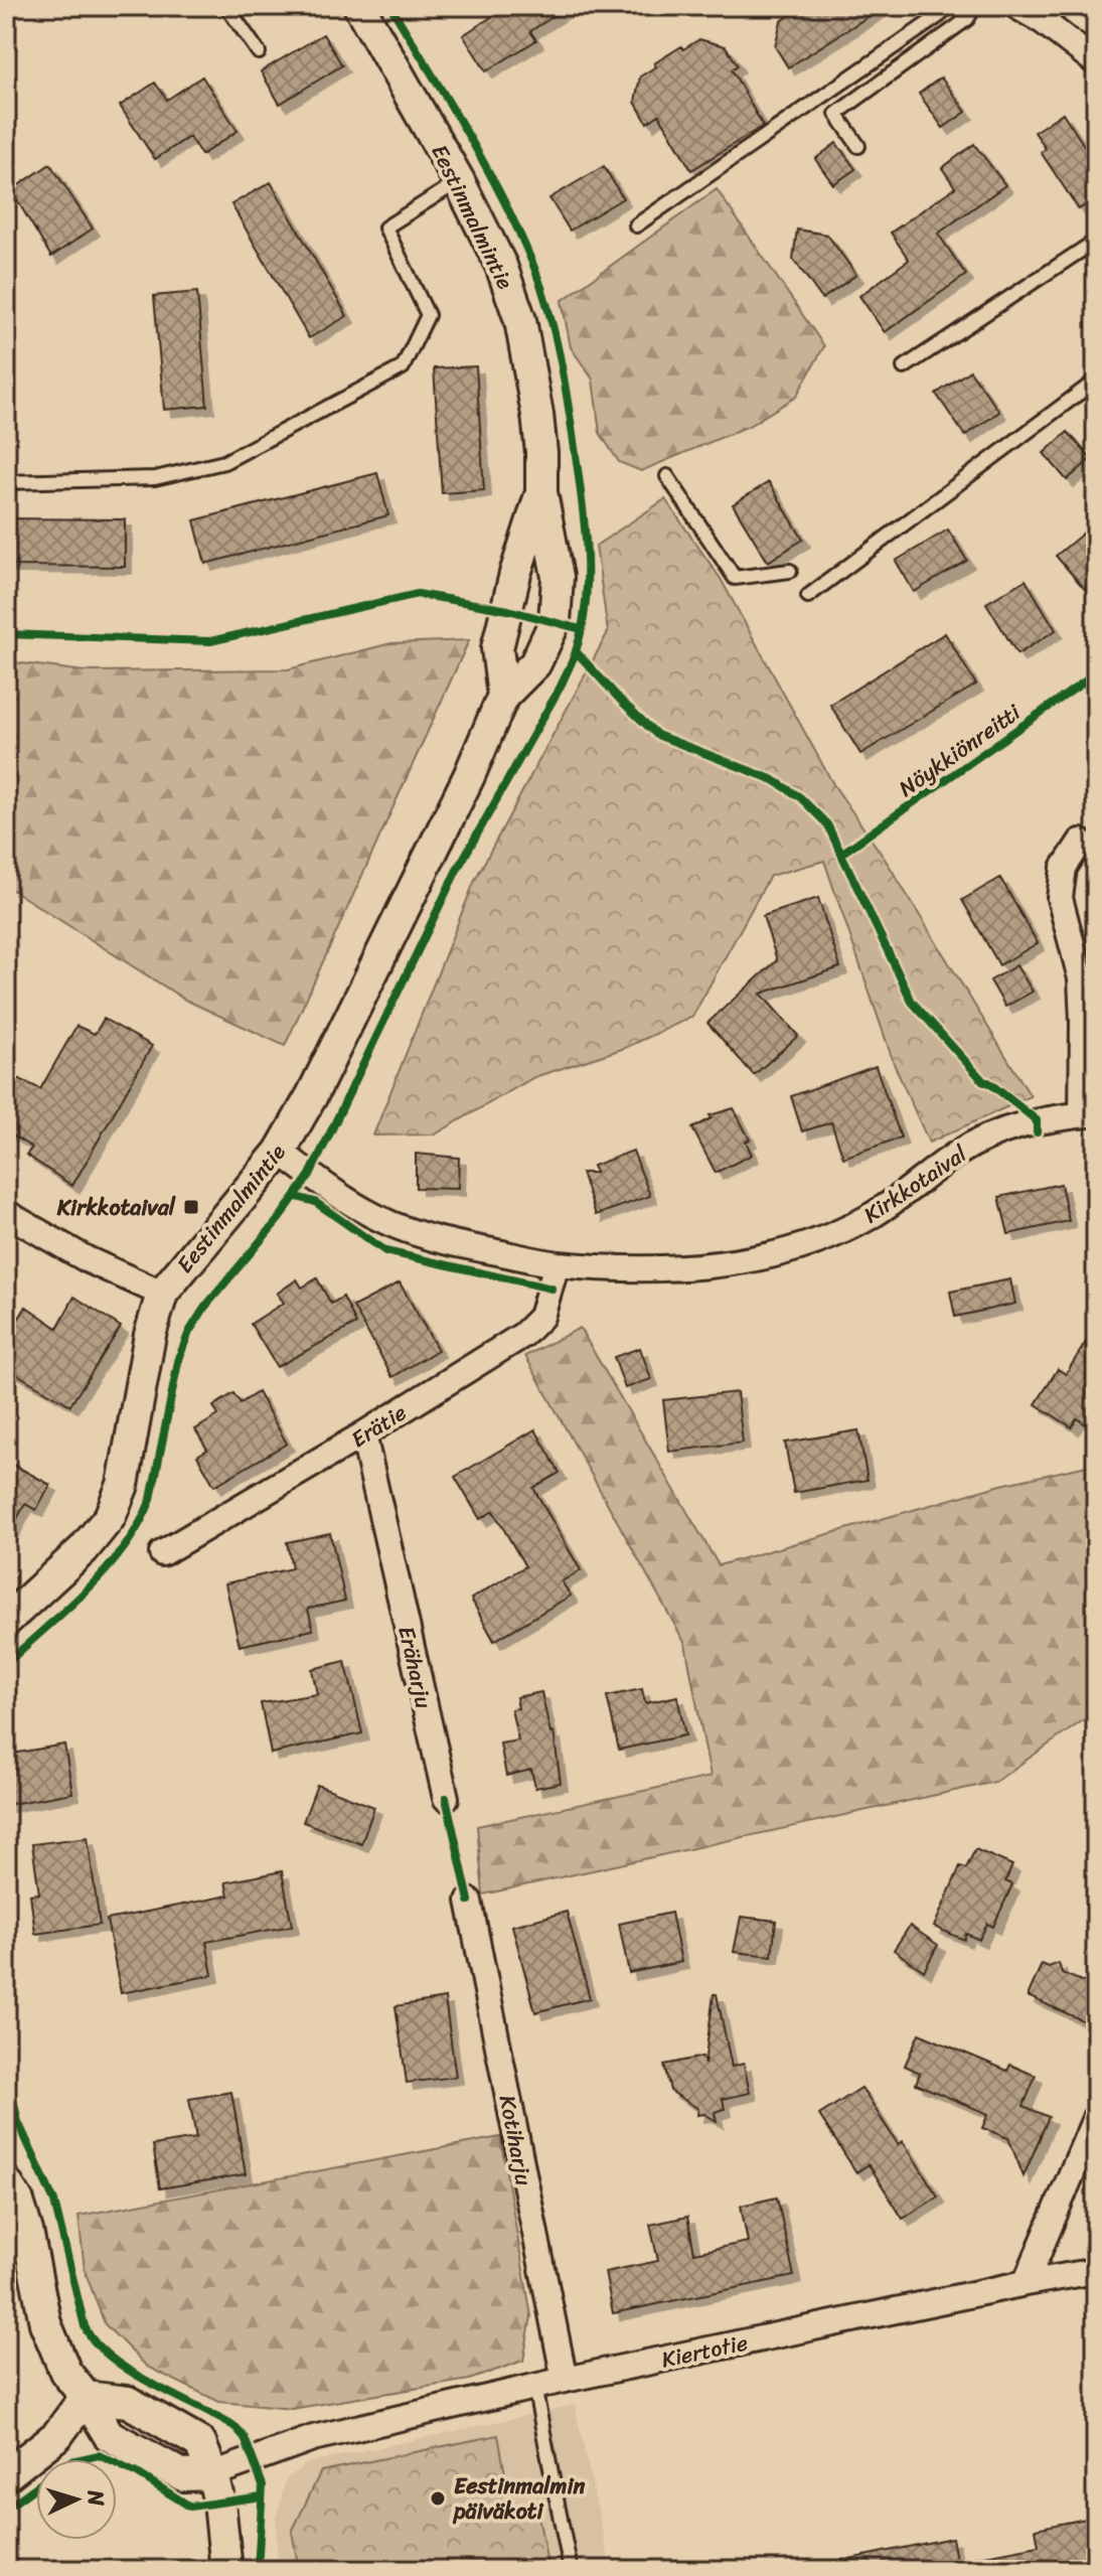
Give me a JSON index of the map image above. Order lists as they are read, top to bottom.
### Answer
{
  "streets": {
    "street": [
      "Eestinmalmintie",
      "Kirkkotaival",
      "Erätie",
      "Eräharju",
      "Kotiharju",
      "Kiertotie"
    ],
    "cycle path": ["Nöykkiönreitti"]
  },
  "crossings": [
    ["Eestinmalmintie", "Kirkkotaival"],
    ["Kirkkotaival", "Erätie"],
    ["Erätie", "Eräharju"],
    ["Kotiharju", "Kiertotie"]
  ],
  "places": {
    "transit": ["Kirkkotaival"],
    "other": ["Eestinmalmin päiväkoti"]
  },
  "north": "right"
}
